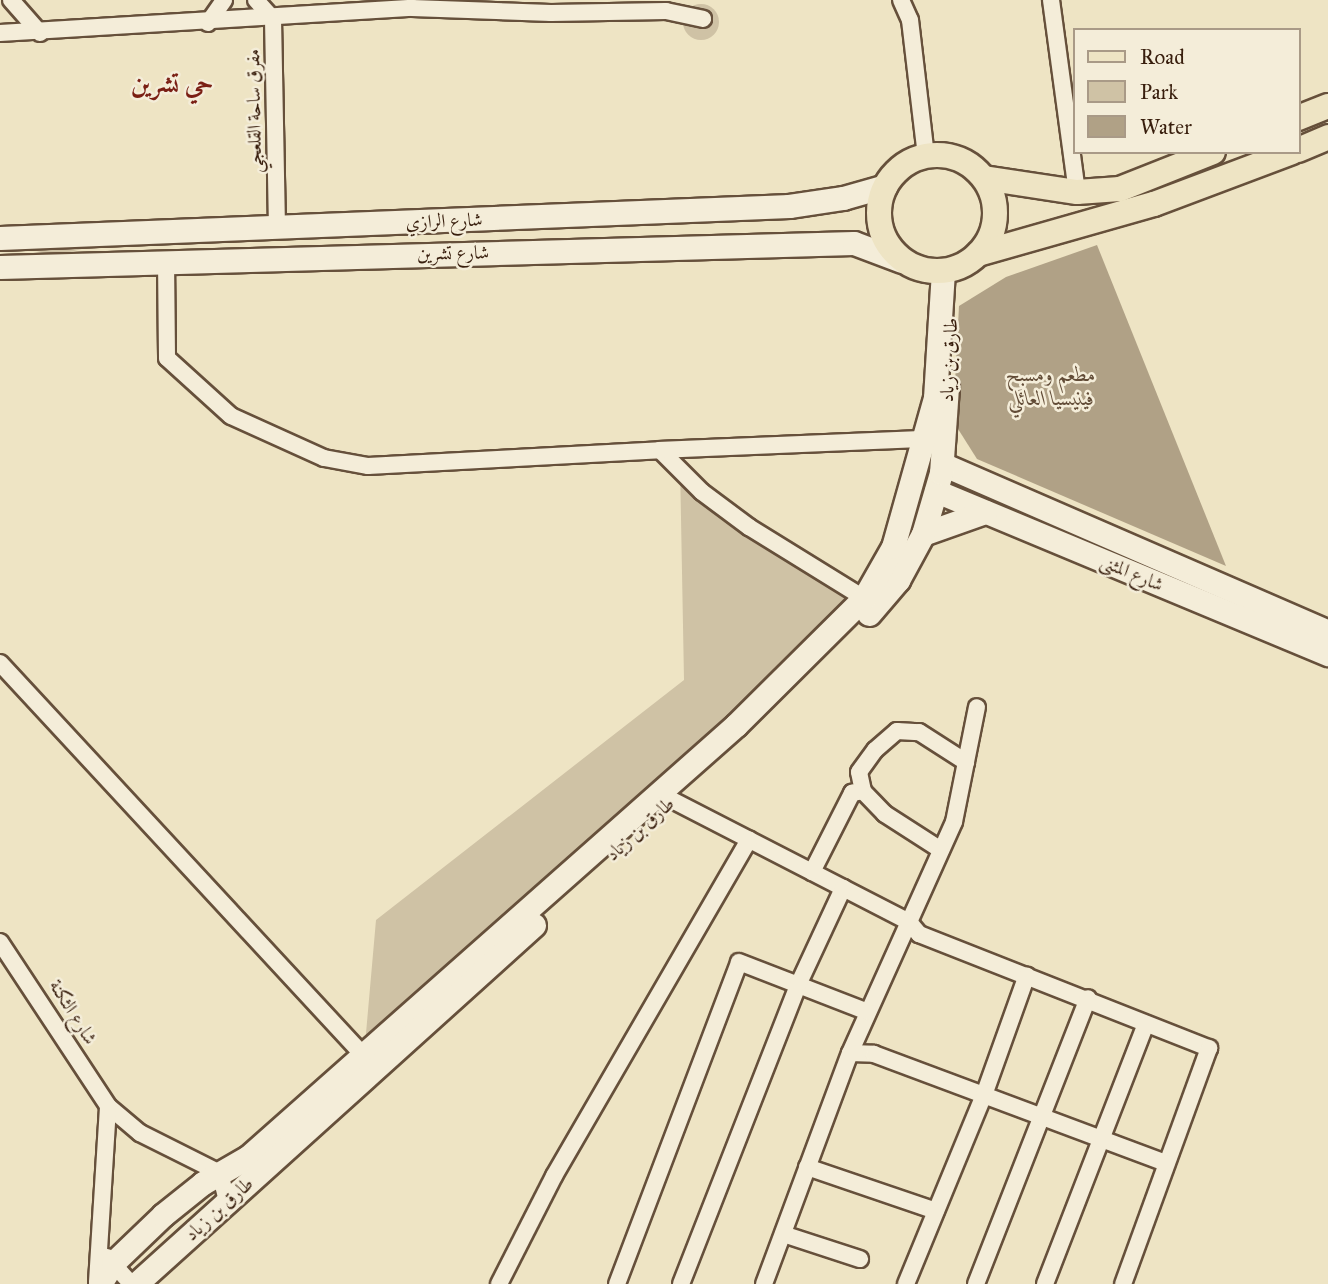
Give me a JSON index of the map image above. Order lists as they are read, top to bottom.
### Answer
{
  "streets": {
    "main road": [
      "شارع الرازي",
      "شارع تشرين",
      "طارق بن زياد",
      "شارع المثنى"
    ],
    "street": ["مفرق ساحة القلعجي", "شارع الثكنة"]
  },
  "crossings": [
    ["مفرق ساحة القلعجي", "شارع الرازي"],
    ["شارع الرازي", "شارع تشرين"],
    ["طارق بن زياد", "شارع المثنى"]
  ],
  "districts": ["حي تشرين"],
  "water": ["مطعم ومسبح فينيسيا العائلي"],
  "legend": ["Road", "Park", "Water"]
}
